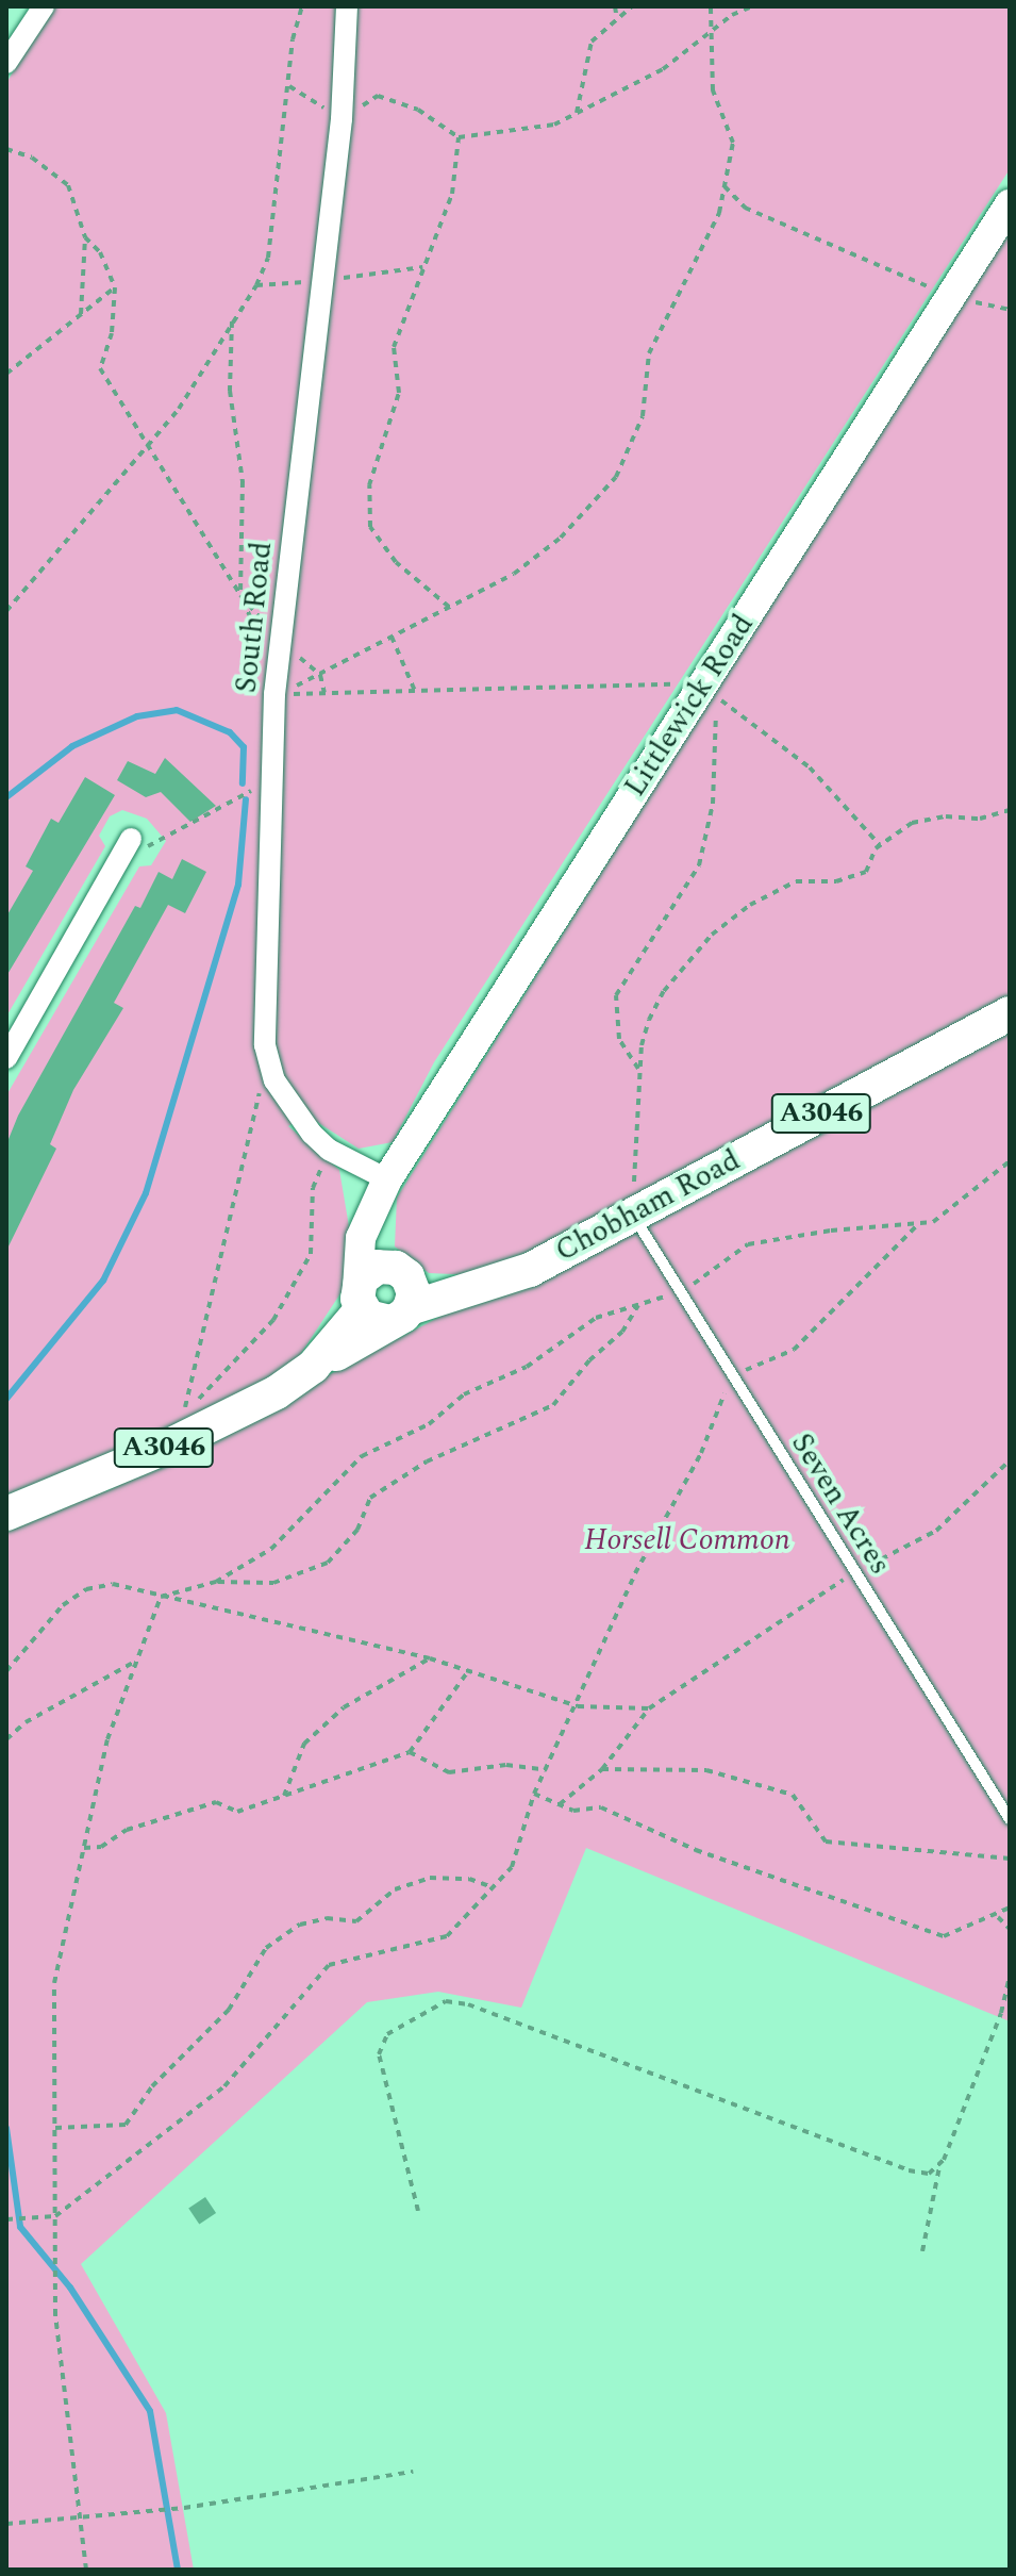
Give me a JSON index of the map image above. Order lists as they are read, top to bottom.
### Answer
{
  "streets": {
    "main road": ["A3046", "Chobham Road"],
    "street": ["South Road", "Littlewick Road"],
    "lane": ["Seven Acres"]
  },
  "crossings": [
    ["South Road", "Littlewick Road"],
    ["Littlewick Road", "A3046"],
    ["Littlewick Road", "Chobham Road"],
    ["A3046", "Chobham Road"],
    ["Chobham Road", "Seven Acres"]
  ],
  "parks": ["Horsell Common"]
}
